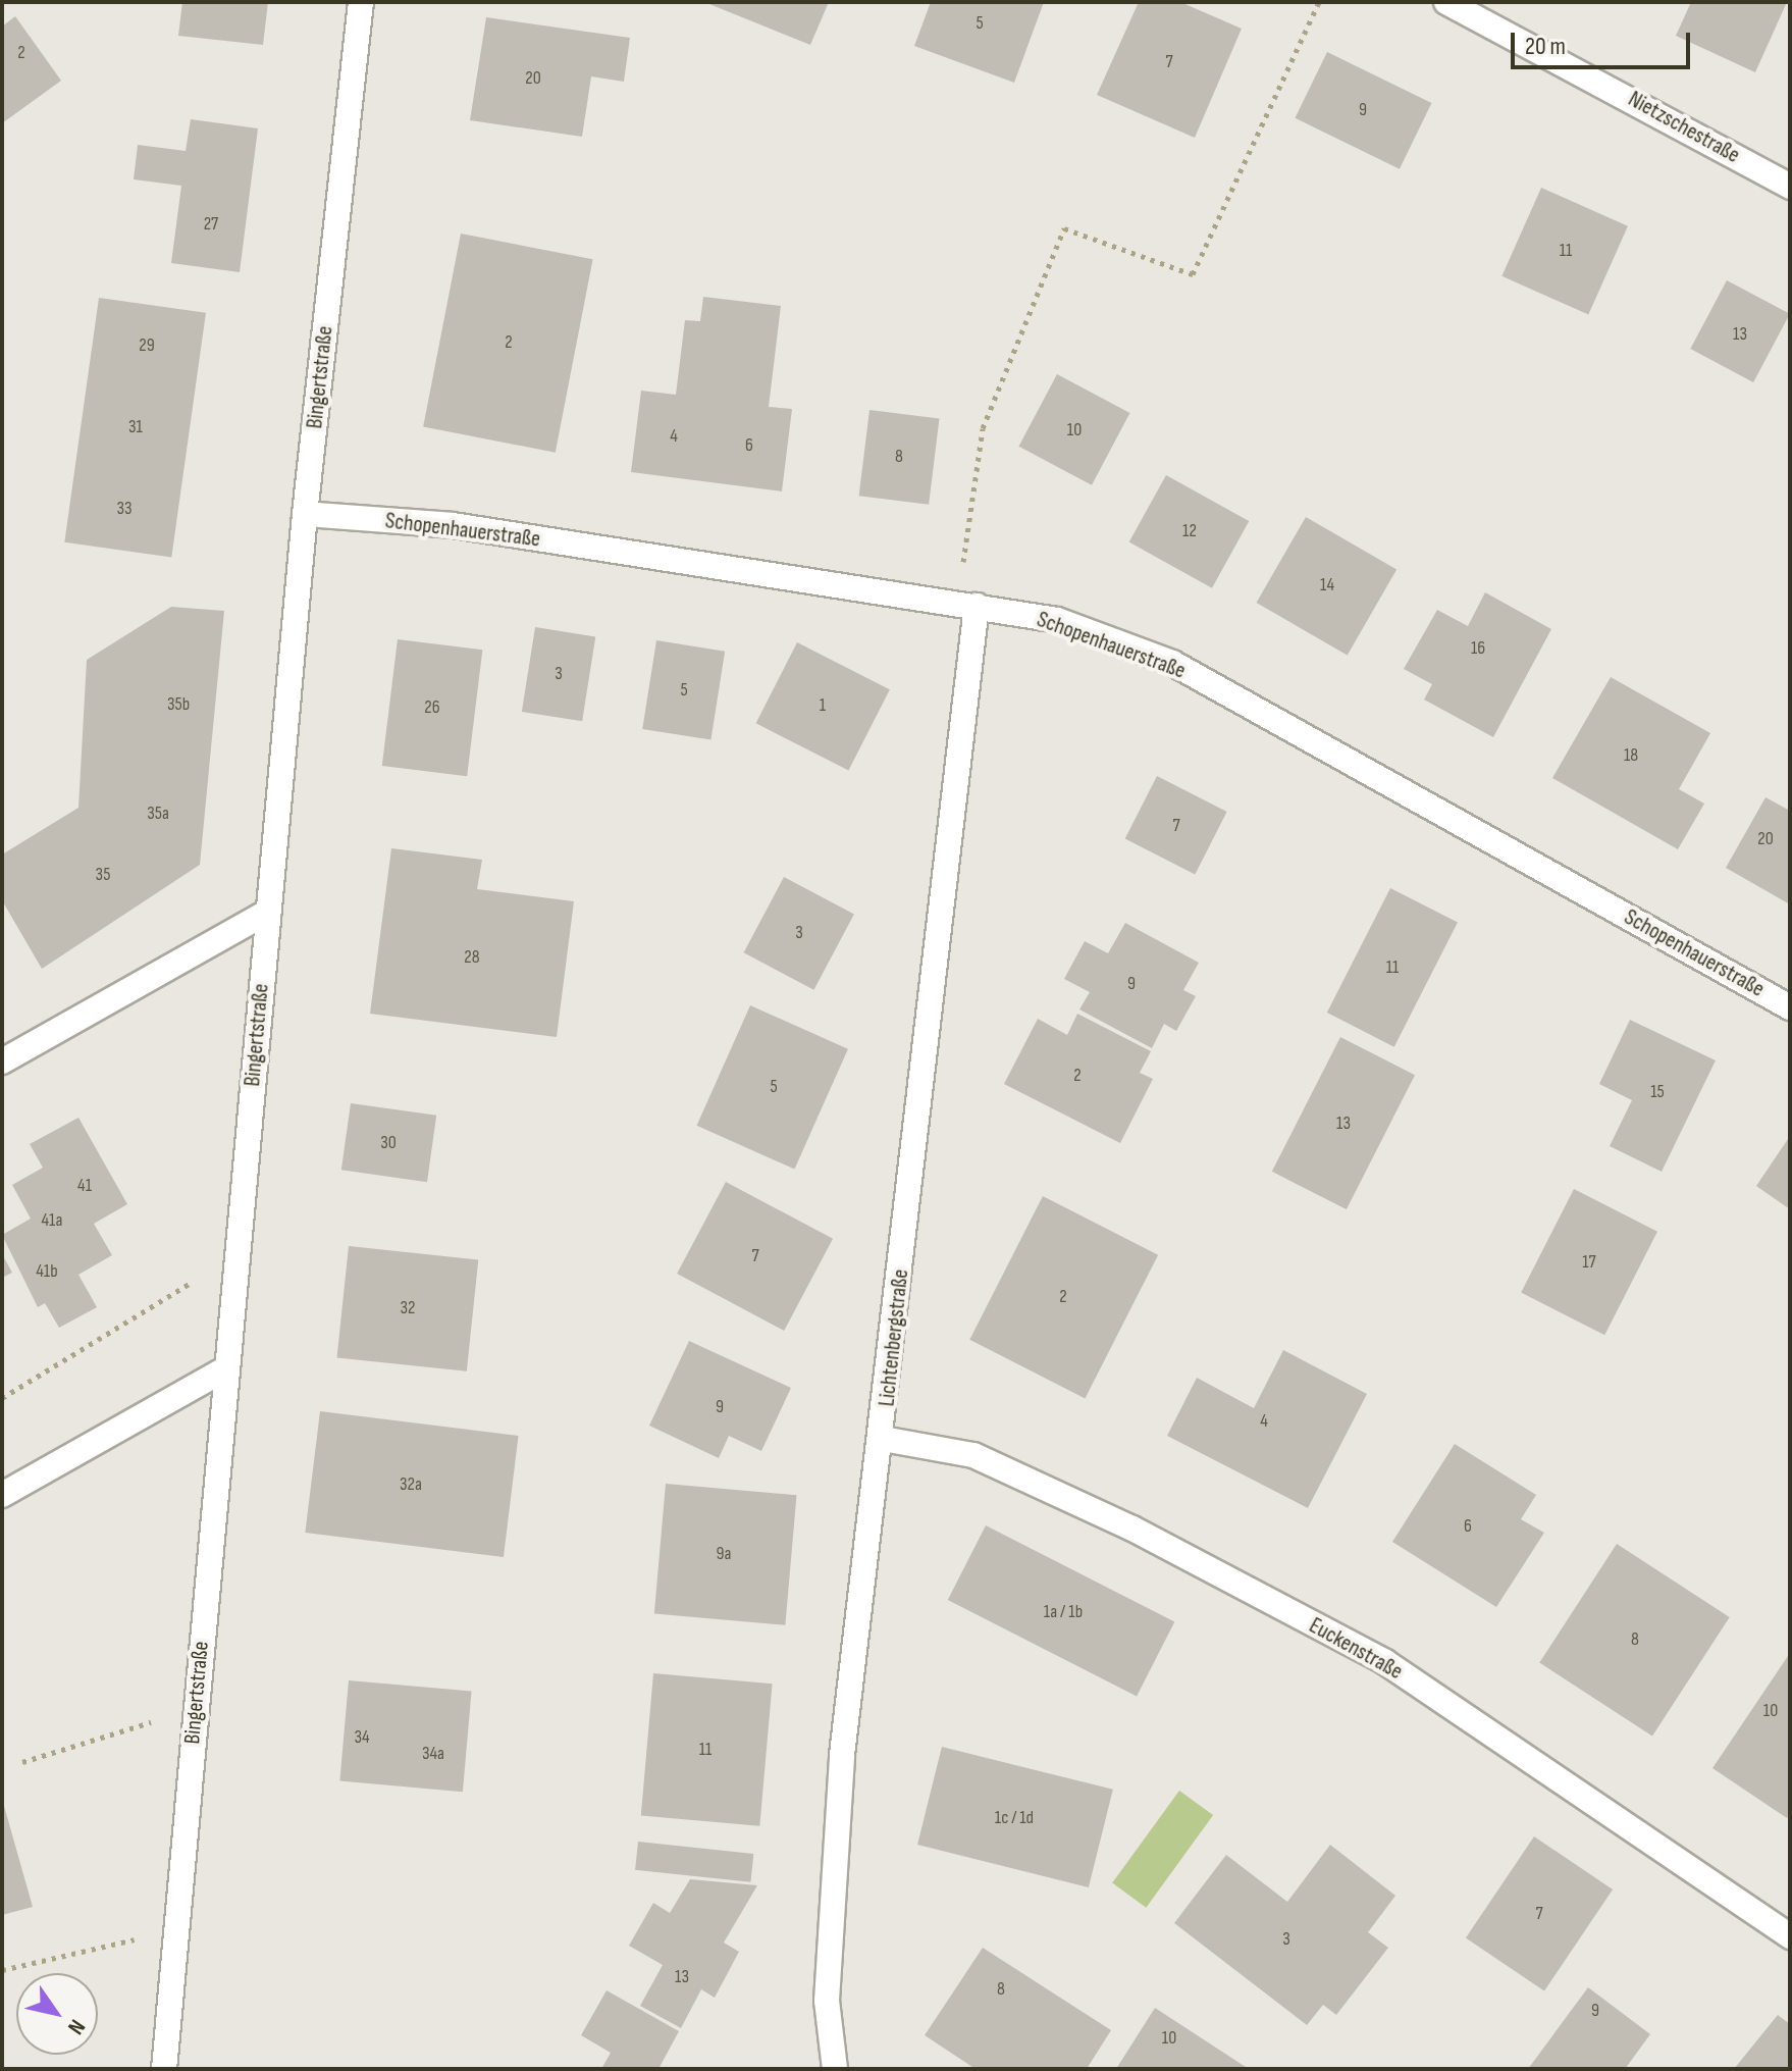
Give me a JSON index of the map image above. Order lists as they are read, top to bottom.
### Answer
{
  "streets": {
    "street": [
      "Nietzschestraße",
      "Bingertstraße",
      "Schopenhauerstraße",
      "Lichtenbergstraße",
      "Euckenstraße"
    ]
  },
  "crossings": [
    ["Bingertstraße", "Schopenhauerstraße"],
    ["Schopenhauerstraße", "Lichtenbergstraße"],
    ["Lichtenbergstraße", "Euckenstraße"]
  ],
  "house_numbers": [
    "5",
    "2",
    "7",
    "20",
    "9",
    "27",
    "11",
    "13",
    "2",
    "29",
    "31",
    "10",
    "4",
    "6",
    "8",
    "33",
    "12",
    "14",
    "16",
    "3",
    "5",
    "35b",
    "1",
    "26",
    "18",
    "35a",
    "7",
    "20",
    "35",
    "3",
    "28",
    "11",
    "9",
    "2",
    "5",
    "15",
    "13",
    "30",
    "41",
    "41a",
    "7",
    "17",
    "41b",
    "2",
    "32",
    "9",
    "4",
    "32a",
    "6",
    "9a",
    "1a / 1b",
    "8",
    "10",
    "34",
    "11",
    "34a",
    "1c / 1d",
    "7",
    "3",
    "13",
    "8",
    "9",
    "10"
  ],
  "scale_bar": "20 m",
  "north": "bottom right"
}
